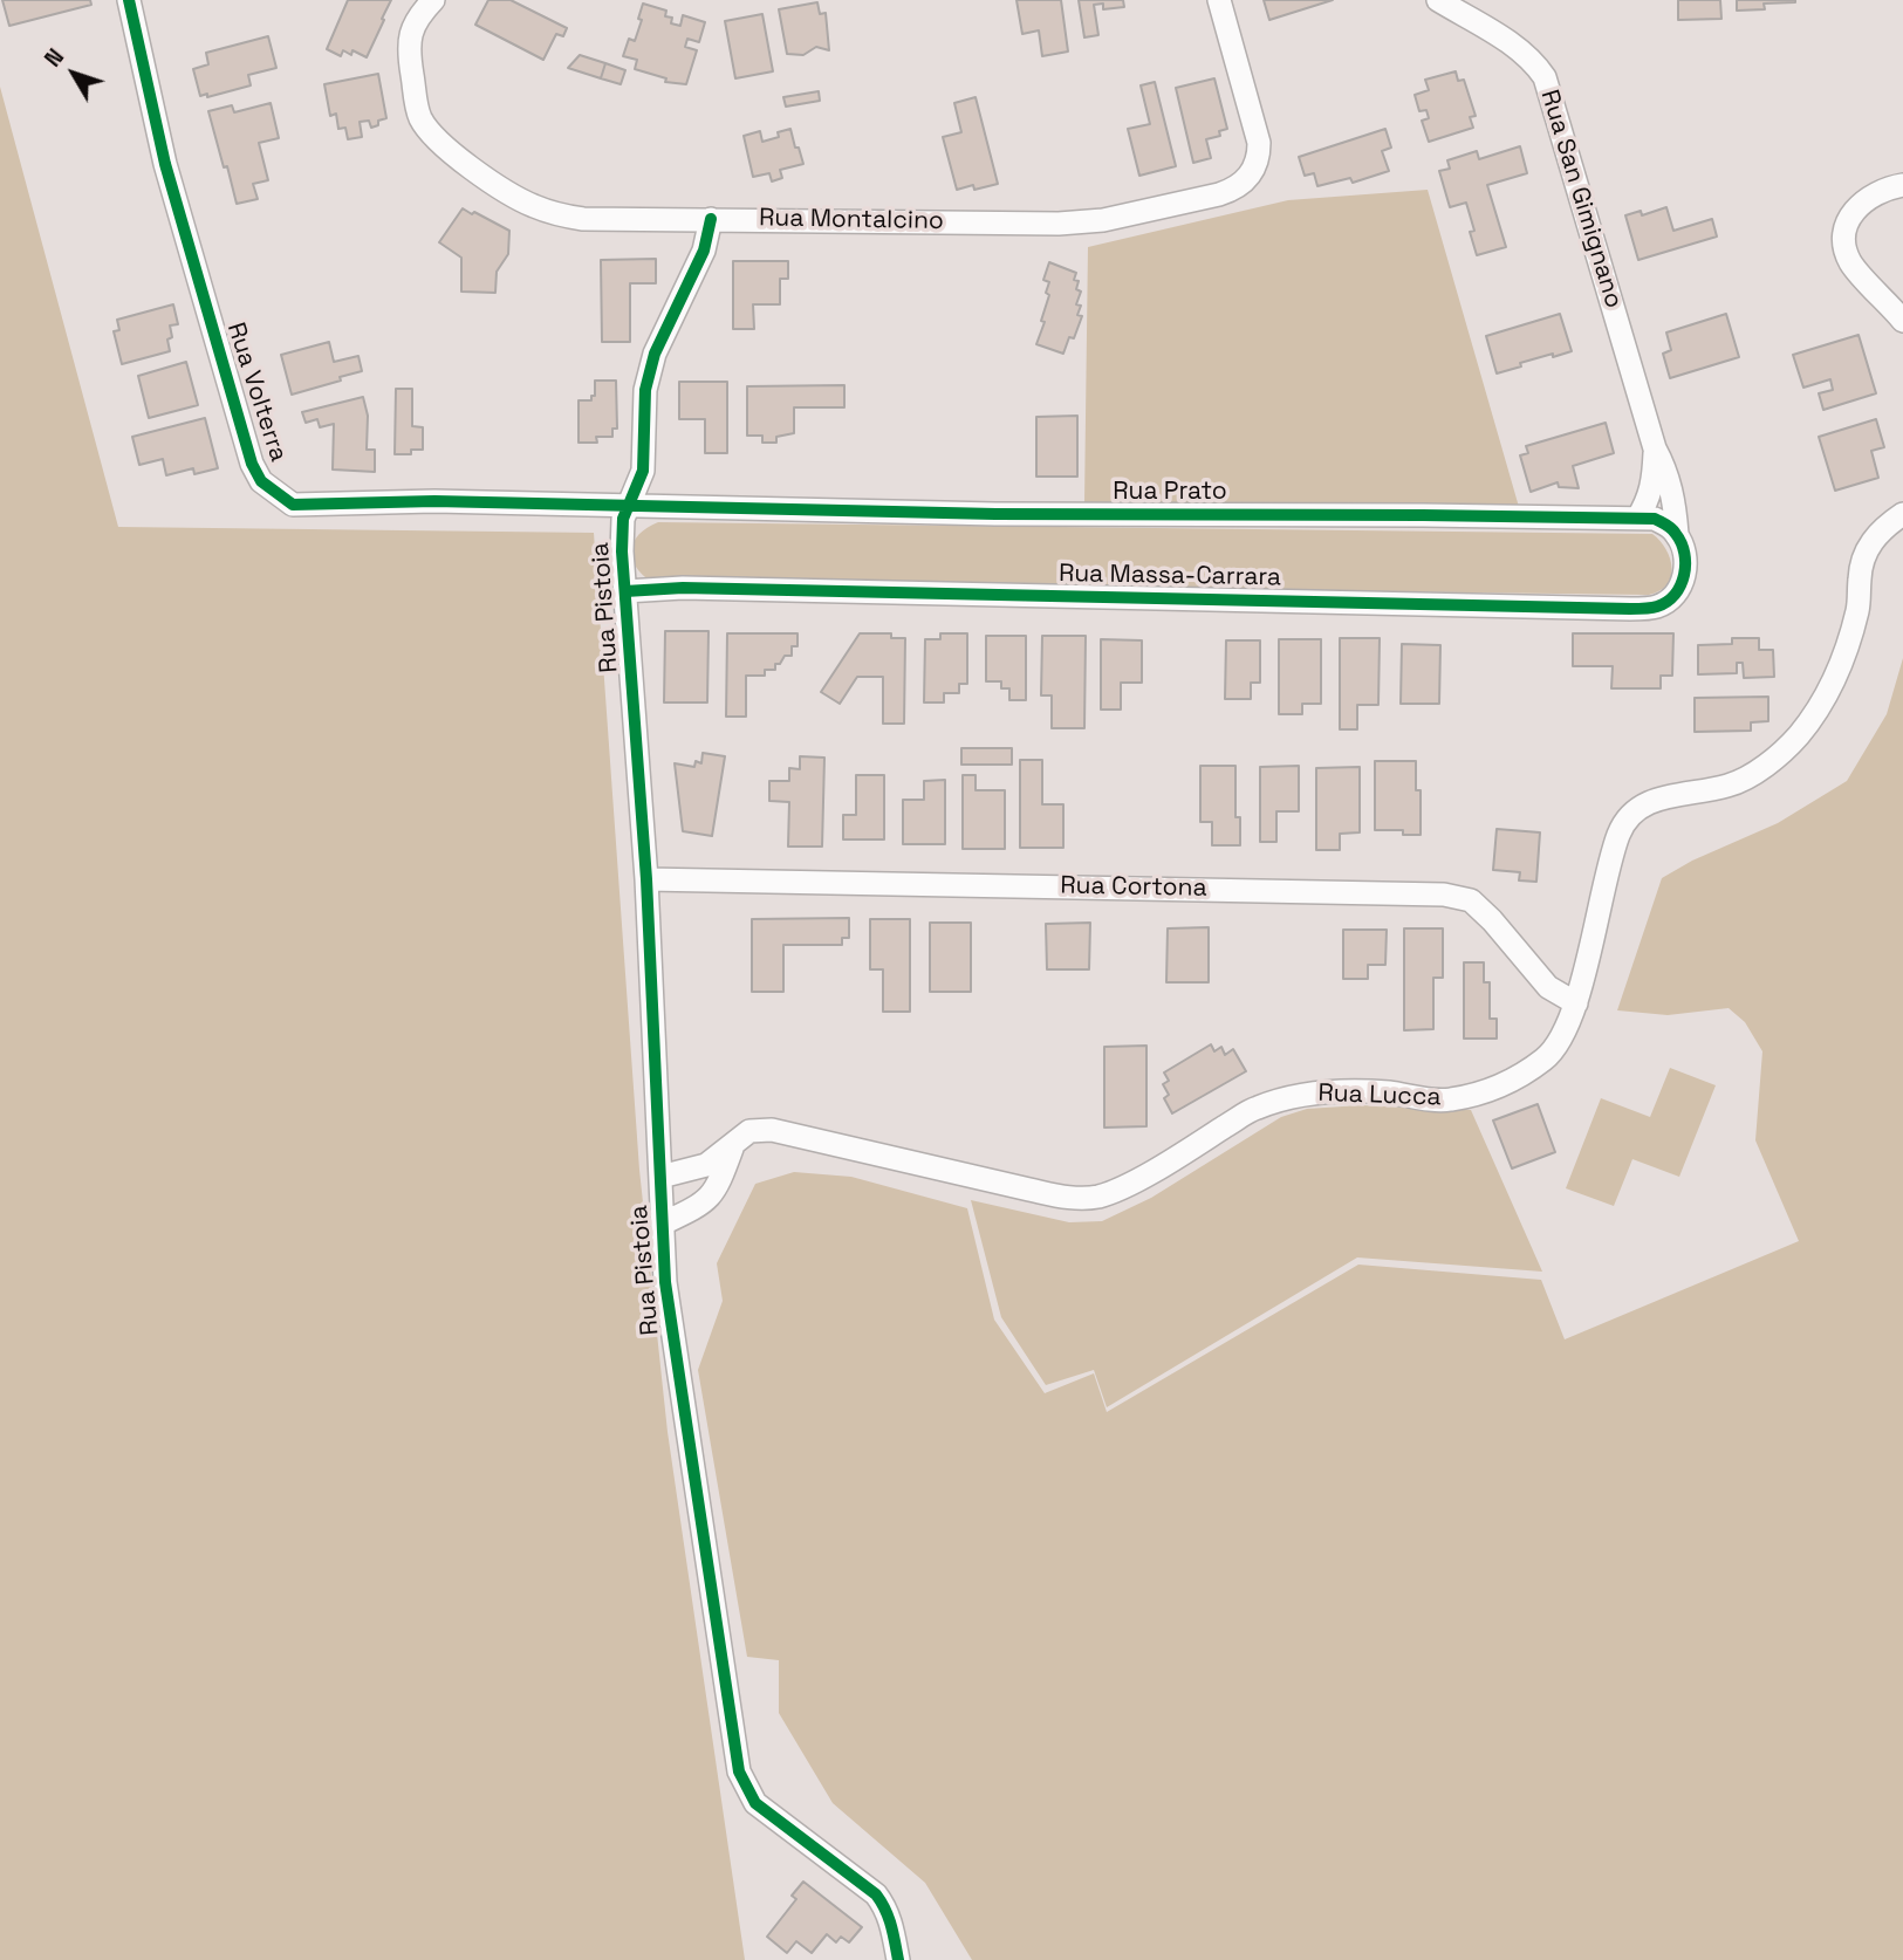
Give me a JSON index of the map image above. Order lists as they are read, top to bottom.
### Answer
{
  "streets": {
    "street": [
      "Rua San Gimignano",
      "Rua Montalcino",
      "Rua Volterra",
      "Rua Prato",
      "Rua Massa-Carrara",
      "Rua Pistoia",
      "Rua Cortona",
      "Rua Lucca"
    ]
  },
  "crossings": [
    ["Rua San Gimignano", "Rua Prato"],
    ["Rua San Gimignano", "Rua Massa-Carrara"],
    ["Rua Montalcino", "Rua Pistoia"],
    ["Rua Volterra", "Rua Prato"],
    ["Rua Volterra", "Rua Pistoia"],
    ["Rua Prato", "Rua Massa-Carrara"],
    ["Rua Prato", "Rua Pistoia"],
    ["Rua Massa-Carrara", "Rua Pistoia"],
    ["Rua Pistoia", "Rua Cortona"],
    ["Rua Pistoia", "Rua Lucca"],
    ["Rua Cortona", "Rua Lucca"]
  ],
  "north": "top left"
}
